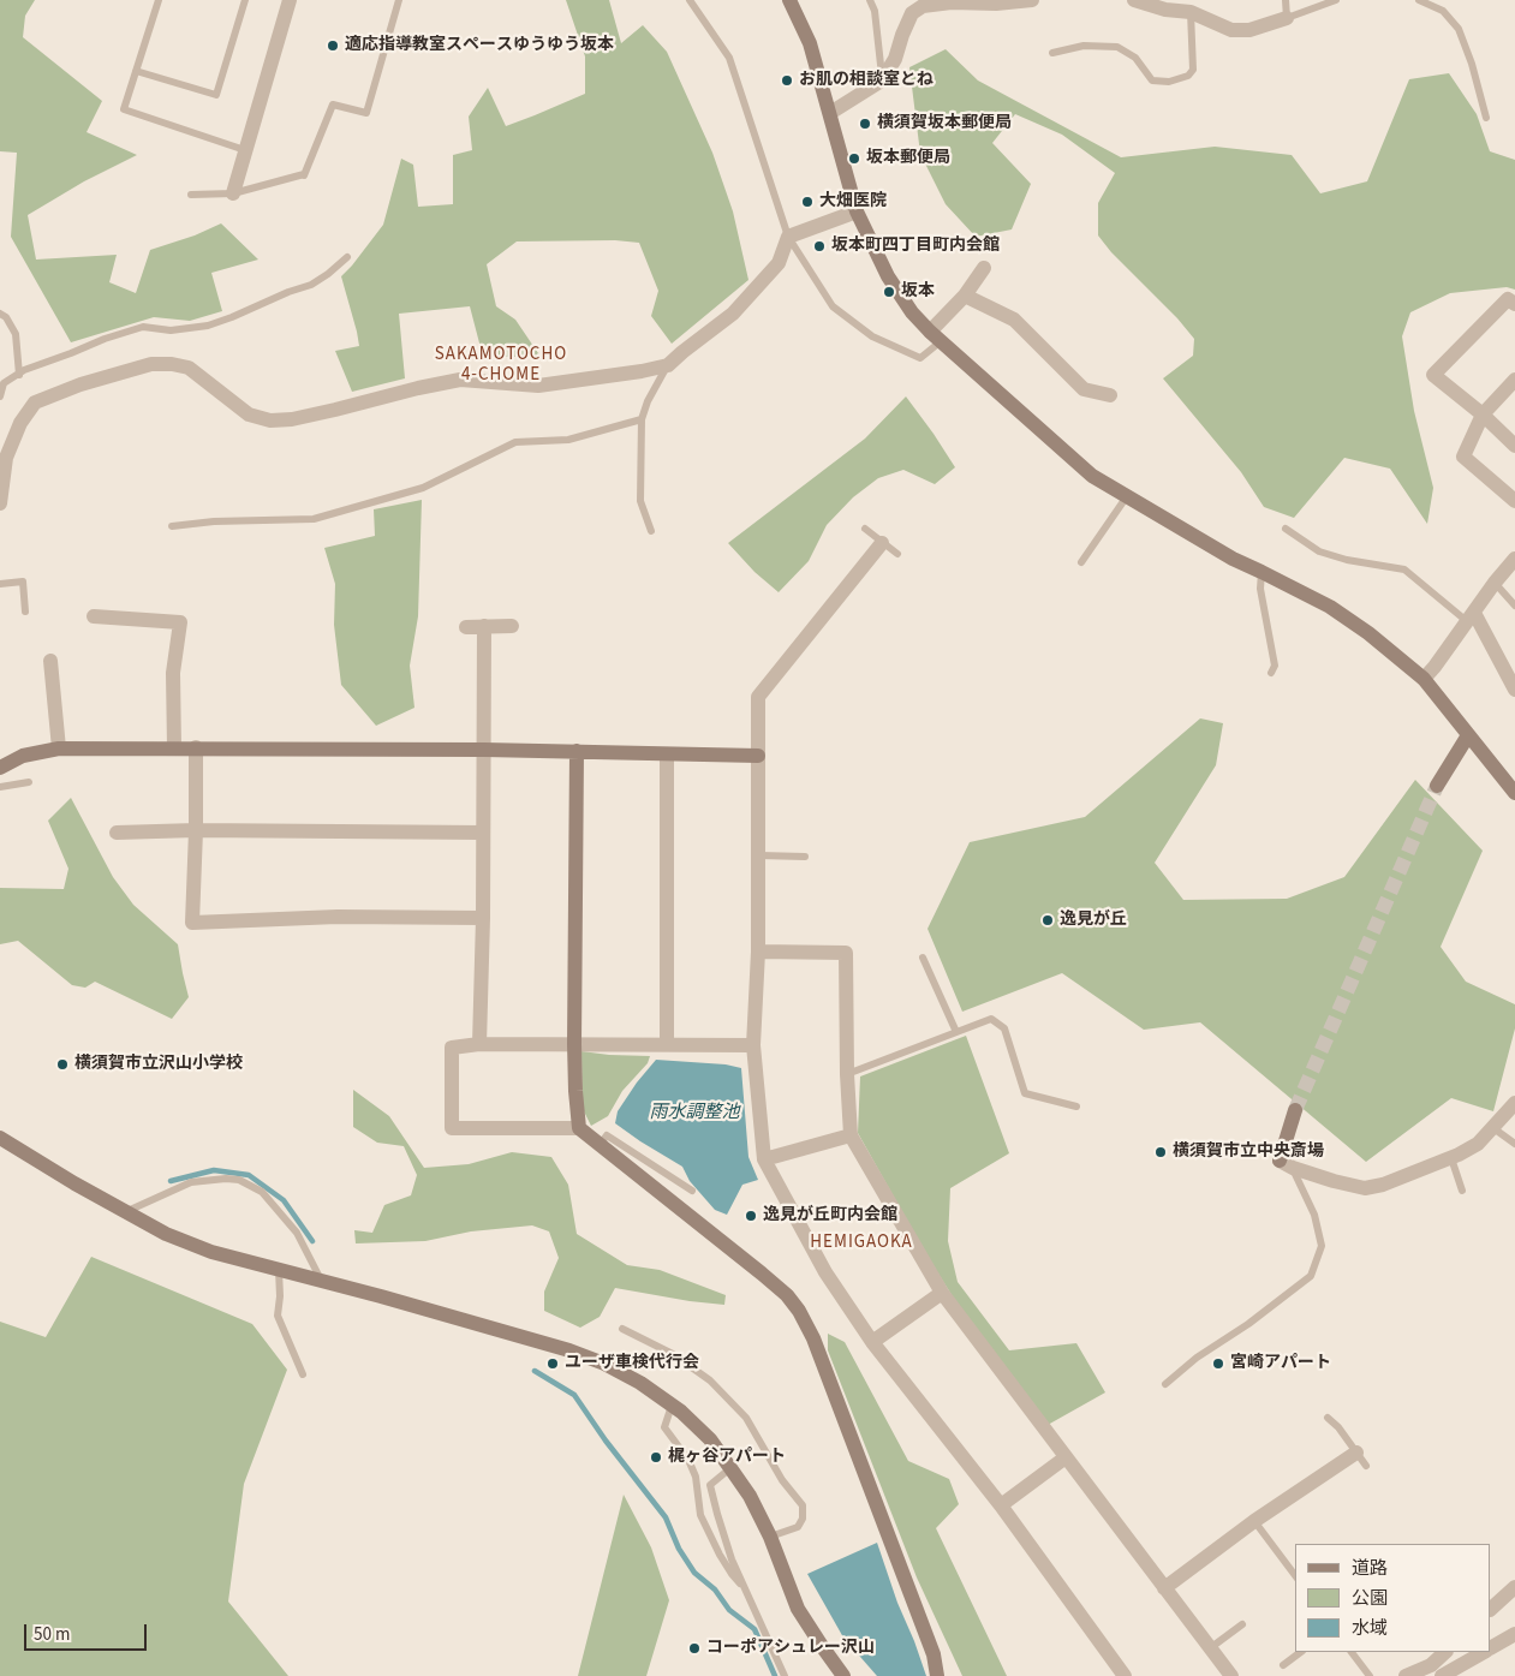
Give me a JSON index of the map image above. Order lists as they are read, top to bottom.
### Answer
{
  "districts": ["SAKAMOTOCHO 4-CHOME", "HEMIGAOKA"],
  "water": ["雨水調整池"],
  "places": [
    "適応指導教室スペースゆうゆう坂本",
    "お肌の相談室とね",
    "横須賀坂本郵便局",
    "坂本郵便局",
    "大畑医院",
    "坂本町四丁目町内会館",
    "坂本",
    "逸見が丘",
    "横須賀市立沢山小学校",
    "横須賀市立中央斎場",
    "逸見が丘町内会館",
    "ユーザ車検代行会",
    "宮崎アパート",
    "梶ヶ谷アパート",
    "コーポアシュレー沢山"
  ],
  "legend": ["道路", "公園", "水域"],
  "scale_bar": "50 m"
}
